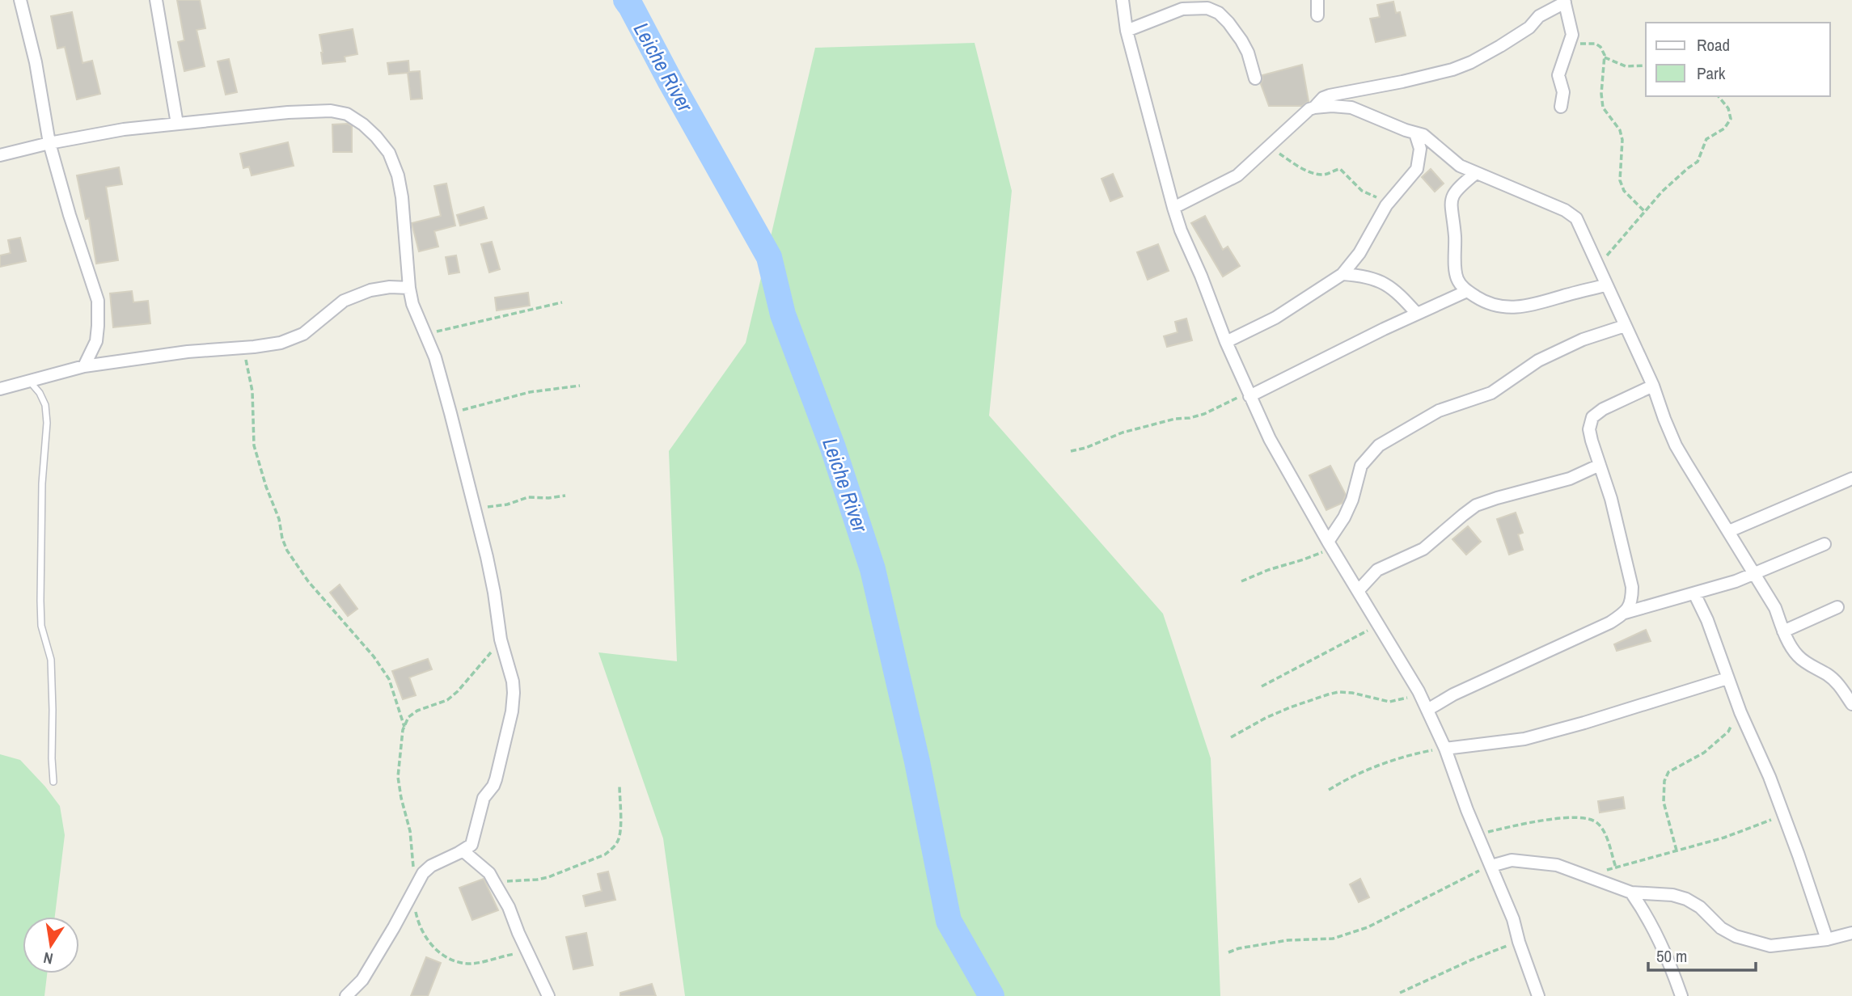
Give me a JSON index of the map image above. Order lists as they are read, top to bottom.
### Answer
{
  "water": ["Leiche River"],
  "legend": ["Road", "Park"],
  "scale_bar": "50 m",
  "north": "bottom"
}
